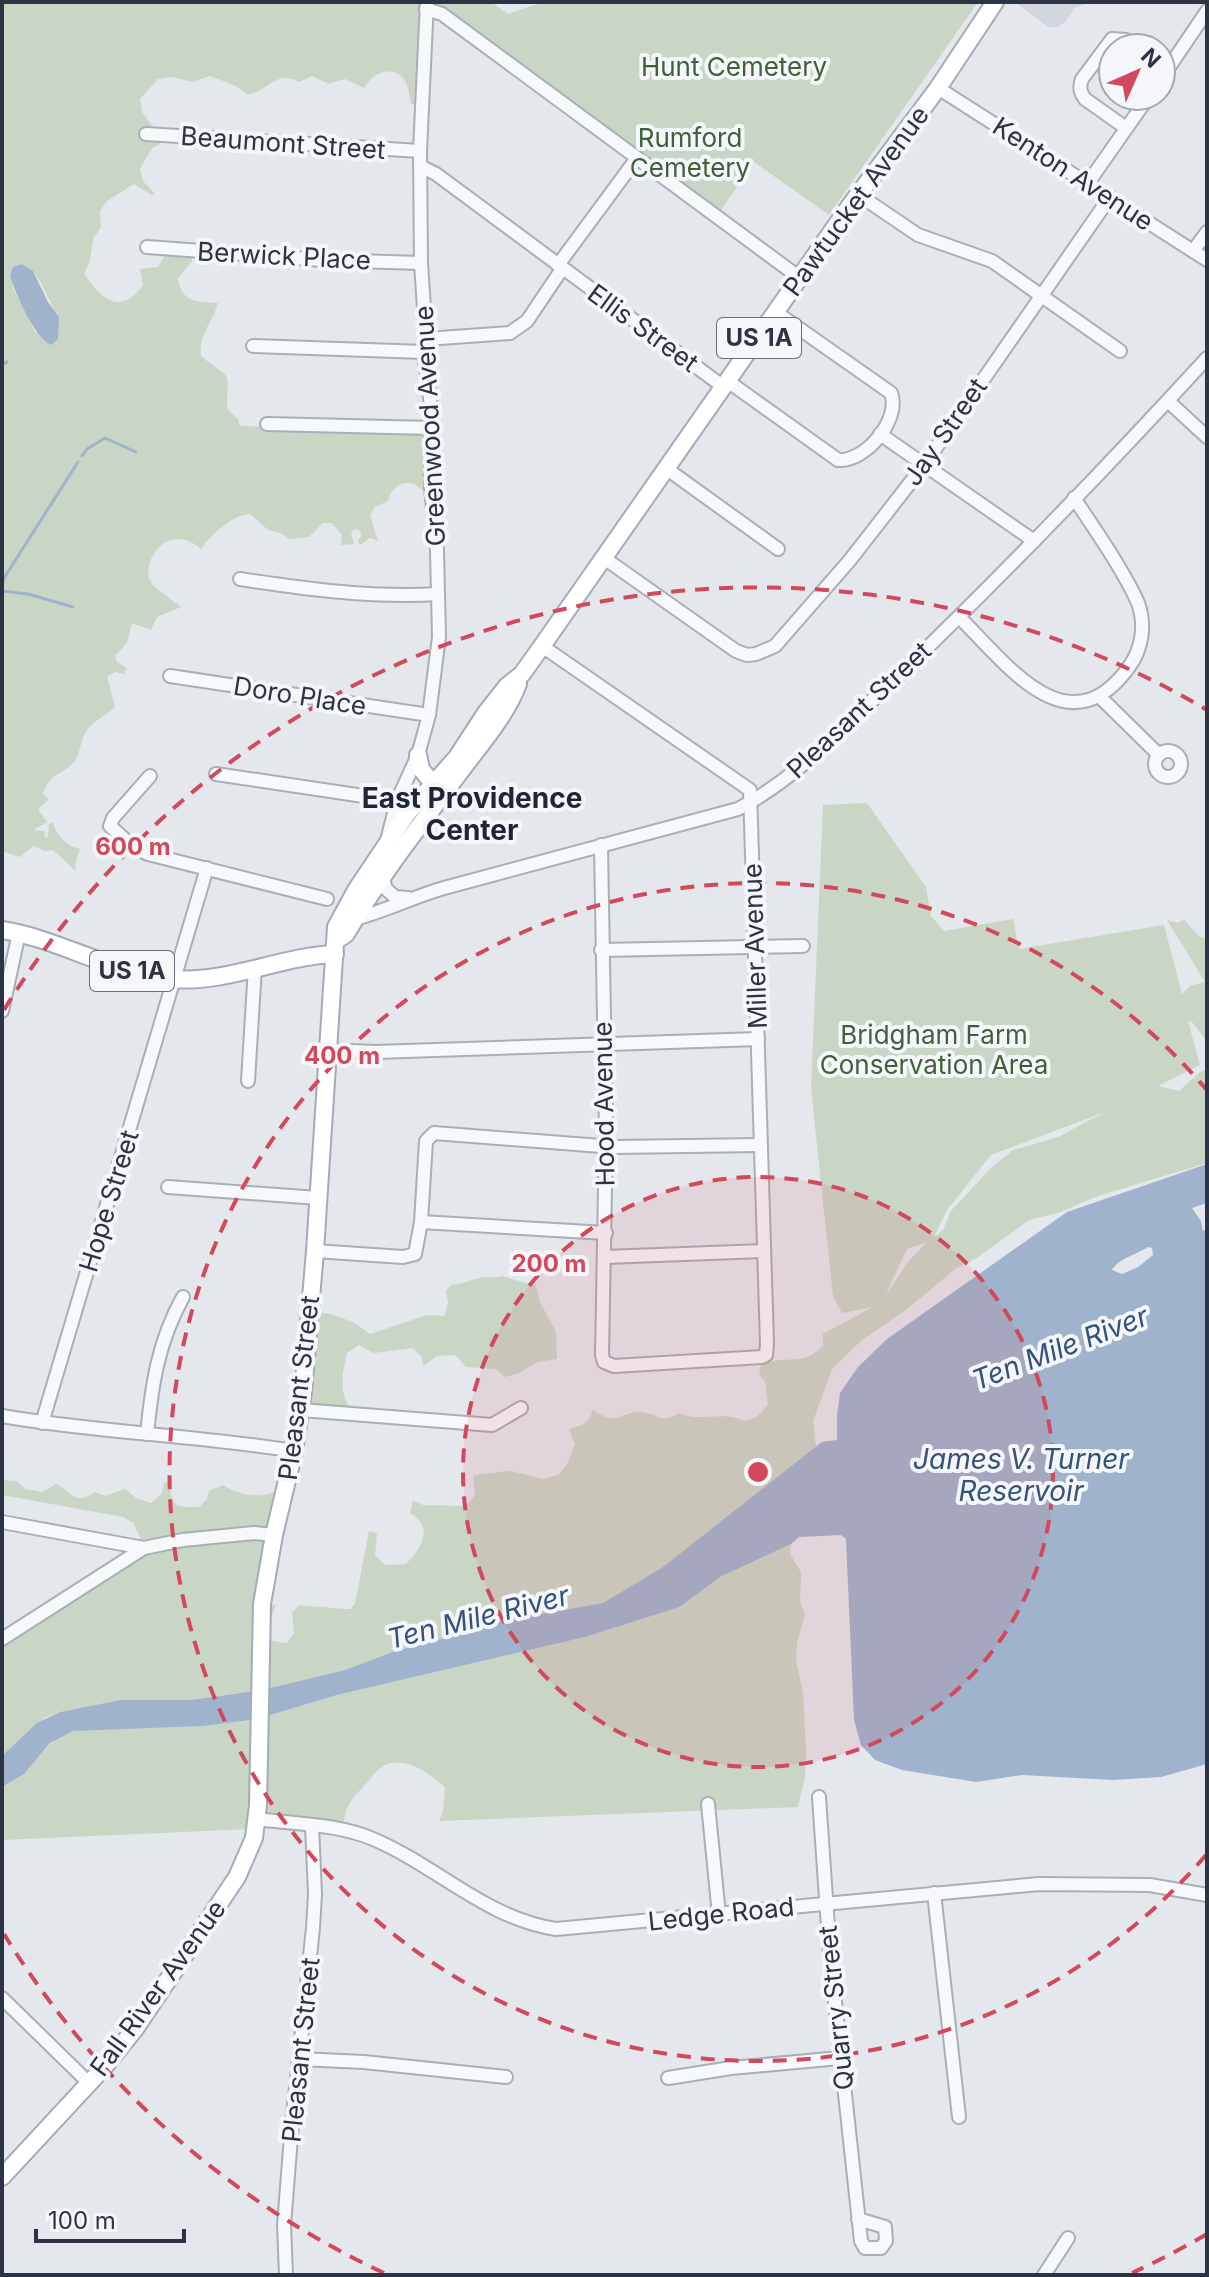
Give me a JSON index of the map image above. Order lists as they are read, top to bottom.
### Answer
{
  "streets": {
    "main road": [
      "Pawtucket Avenue",
      "US 1A",
      "Pleasant Street",
      "Fall River Avenue"
    ],
    "street": [
      "Beaumont Street",
      "Kenton Avenue",
      "Berwick Place",
      "Ellis Street",
      "Greenwood Avenue",
      "Jay Street",
      "Doro Place",
      "Miller Avenue",
      "Hood Avenue",
      "Hope Street",
      "Ledge Road",
      "Quarry Street"
    ]
  },
  "crossings": [
    ["Beaumont Street", "Greenwood Avenue"],
    ["Kenton Avenue", "Pawtucket Avenue"],
    ["Kenton Avenue", "Jay Street"],
    ["Pawtucket Avenue", "Ellis Street"],
    ["Pawtucket Avenue", "US 1A"],
    ["Pawtucket Avenue", "Greenwood Avenue"],
    ["Pawtucket Avenue", "Jay Street"],
    ["Pawtucket Avenue", "Pleasant Street"],
    ["Berwick Place", "Greenwood Avenue"],
    ["Ellis Street", "Greenwood Avenue"],
    ["US 1A", "Pleasant Street"],
    ["US 1A", "Hope Street"],
    ["Greenwood Avenue", "Doro Place"],
    ["Pleasant Street", "Miller Avenue"],
    ["Pleasant Street", "Hood Avenue"],
    ["Pleasant Street", "Ledge Road"],
    ["Pleasant Street", "Fall River Avenue"],
    ["Miller Avenue", "Hood Avenue"],
    ["Ledge Road", "Fall River Avenue"],
    ["Ledge Road", "Quarry Street"]
  ],
  "districts": ["East Providence Center"],
  "water": ["Ten Mile River", "James V. Turner Reservoir"],
  "parks": ["Hunt Cemetery", "Rumford Cemetery", "Bridgham Farm Conservation Area"],
  "scale_bar": "100 m",
  "north": "top right",
  "rings": ["600 m", "400 m", "200 m"]
}
